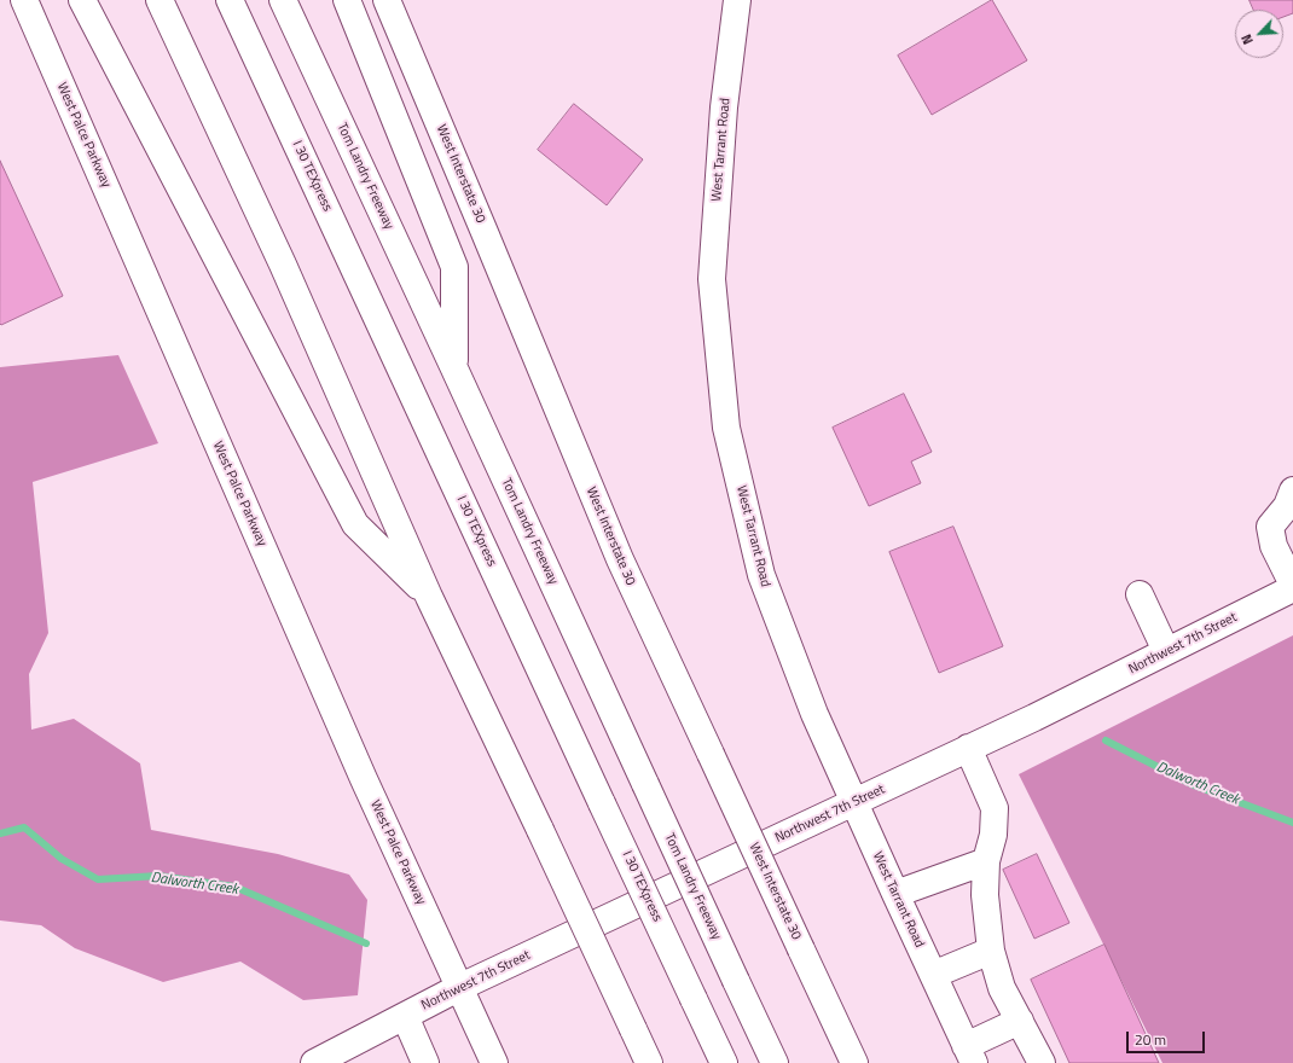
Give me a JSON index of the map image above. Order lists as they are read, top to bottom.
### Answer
{
  "streets": {
    "main road": [
      "West Palce Parkway",
      "West Tarrant Road",
      "West Interstate 30",
      "I 30 TEXpress",
      "Tom Landry Freeway",
      "Northwest 7th Street"
    ]
  },
  "crossings": [
    ["West Palce Parkway", "Northwest 7th Street"],
    ["West Tarrant Road", "Northwest 7th Street"]
  ],
  "water": ["Dalworth Creek"],
  "scale_bar": "20 m",
  "north": "bottom left"
}
